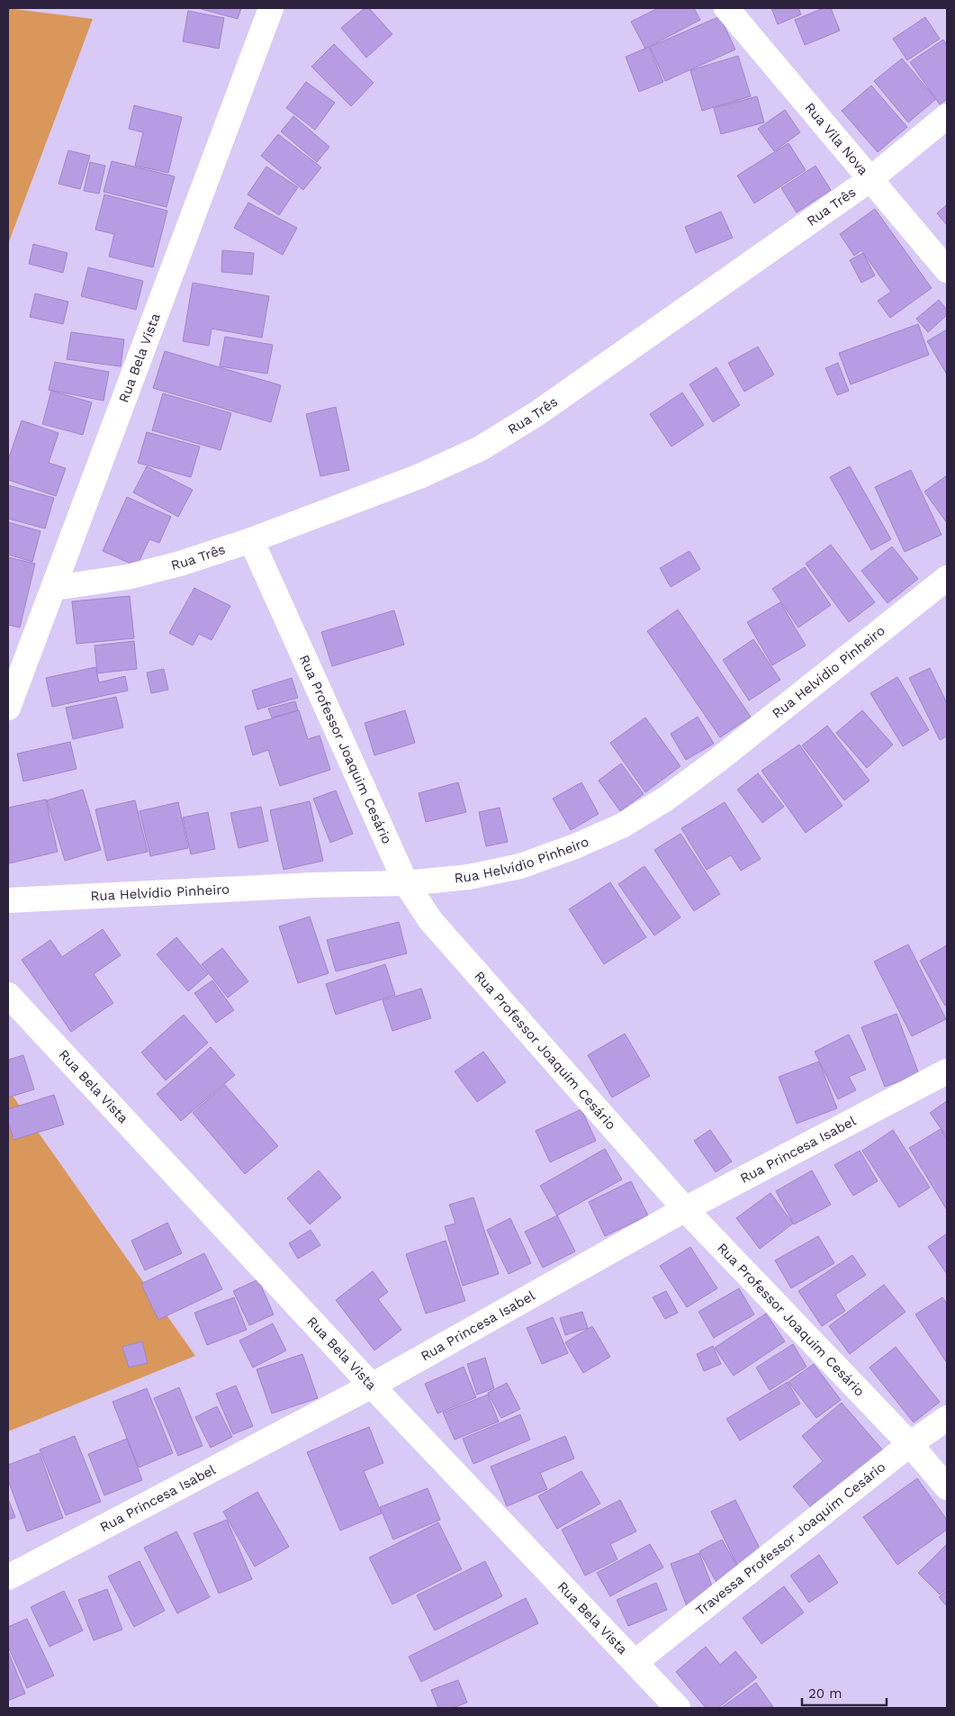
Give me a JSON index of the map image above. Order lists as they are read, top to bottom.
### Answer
{
  "streets": {
    "street": [
      "Rua Vila Nova",
      "Rua Três",
      "Rua Bela Vista",
      "Rua Helvídio Pinheiro",
      "Rua Professor Joaquim Cesário",
      "Rua Princesa Isabel",
      "Travessa Professor Joaquim Cesário"
    ]
  },
  "crossings": [
    ["Rua Vila Nova", "Rua Três"],
    ["Rua Três", "Rua Bela Vista"],
    ["Rua Três", "Rua Professor Joaquim Cesário"],
    ["Rua Bela Vista", "Rua Princesa Isabel"],
    ["Rua Bela Vista", "Travessa Professor Joaquim Cesário"],
    ["Rua Helvídio Pinheiro", "Rua Professor Joaquim Cesário"],
    ["Rua Professor Joaquim Cesário", "Rua Princesa Isabel"],
    ["Rua Professor Joaquim Cesário", "Travessa Professor Joaquim Cesário"]
  ],
  "scale_bar": "20 m"
}
